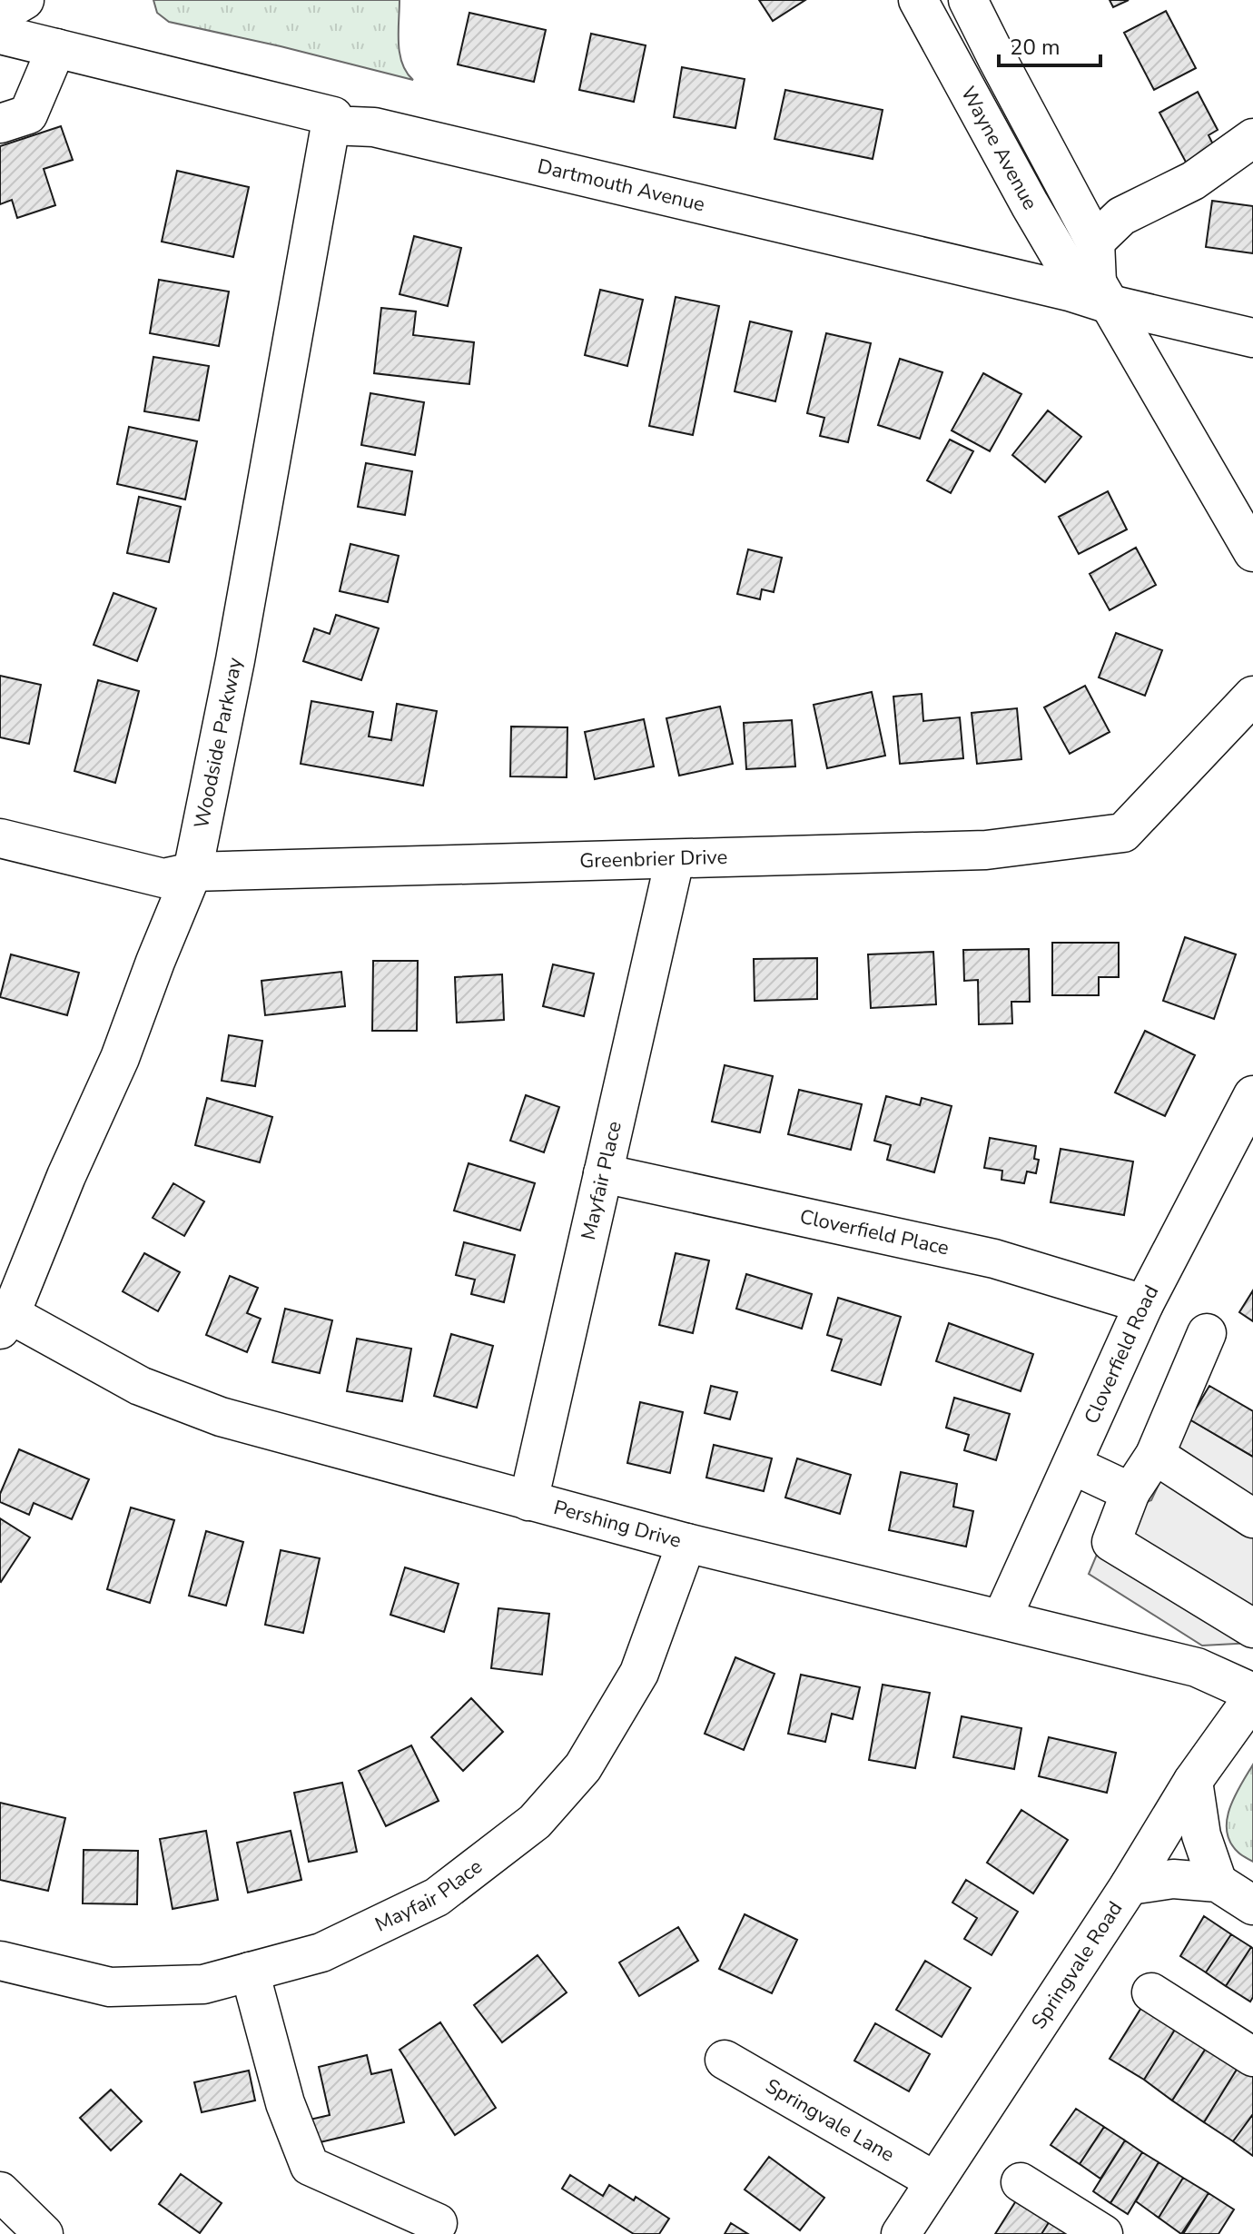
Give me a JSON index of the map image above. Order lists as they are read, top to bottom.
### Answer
{
  "streets": {
    "street": [
      "Wayne Avenue",
      "Dartmouth Avenue",
      "Woodside Parkway",
      "Greenbrier Drive",
      "Mayfair Place",
      "Cloverfield Place",
      "Cloverfield Road",
      "Pershing Drive",
      "Springvale Road",
      "Springvale Lane"
    ]
  },
  "crossings": [
    ["Wayne Avenue", "Dartmouth Avenue"],
    ["Dartmouth Avenue", "Woodside Parkway"],
    ["Woodside Parkway", "Greenbrier Drive"],
    ["Woodside Parkway", "Pershing Drive"],
    ["Greenbrier Drive", "Mayfair Place"],
    ["Mayfair Place", "Cloverfield Place"],
    ["Mayfair Place", "Pershing Drive"],
    ["Cloverfield Place", "Cloverfield Road"],
    ["Cloverfield Road", "Pershing Drive"],
    ["Pershing Drive", "Springvale Road"],
    ["Springvale Road", "Springvale Lane"]
  ],
  "scale_bar": "20 m"
}
